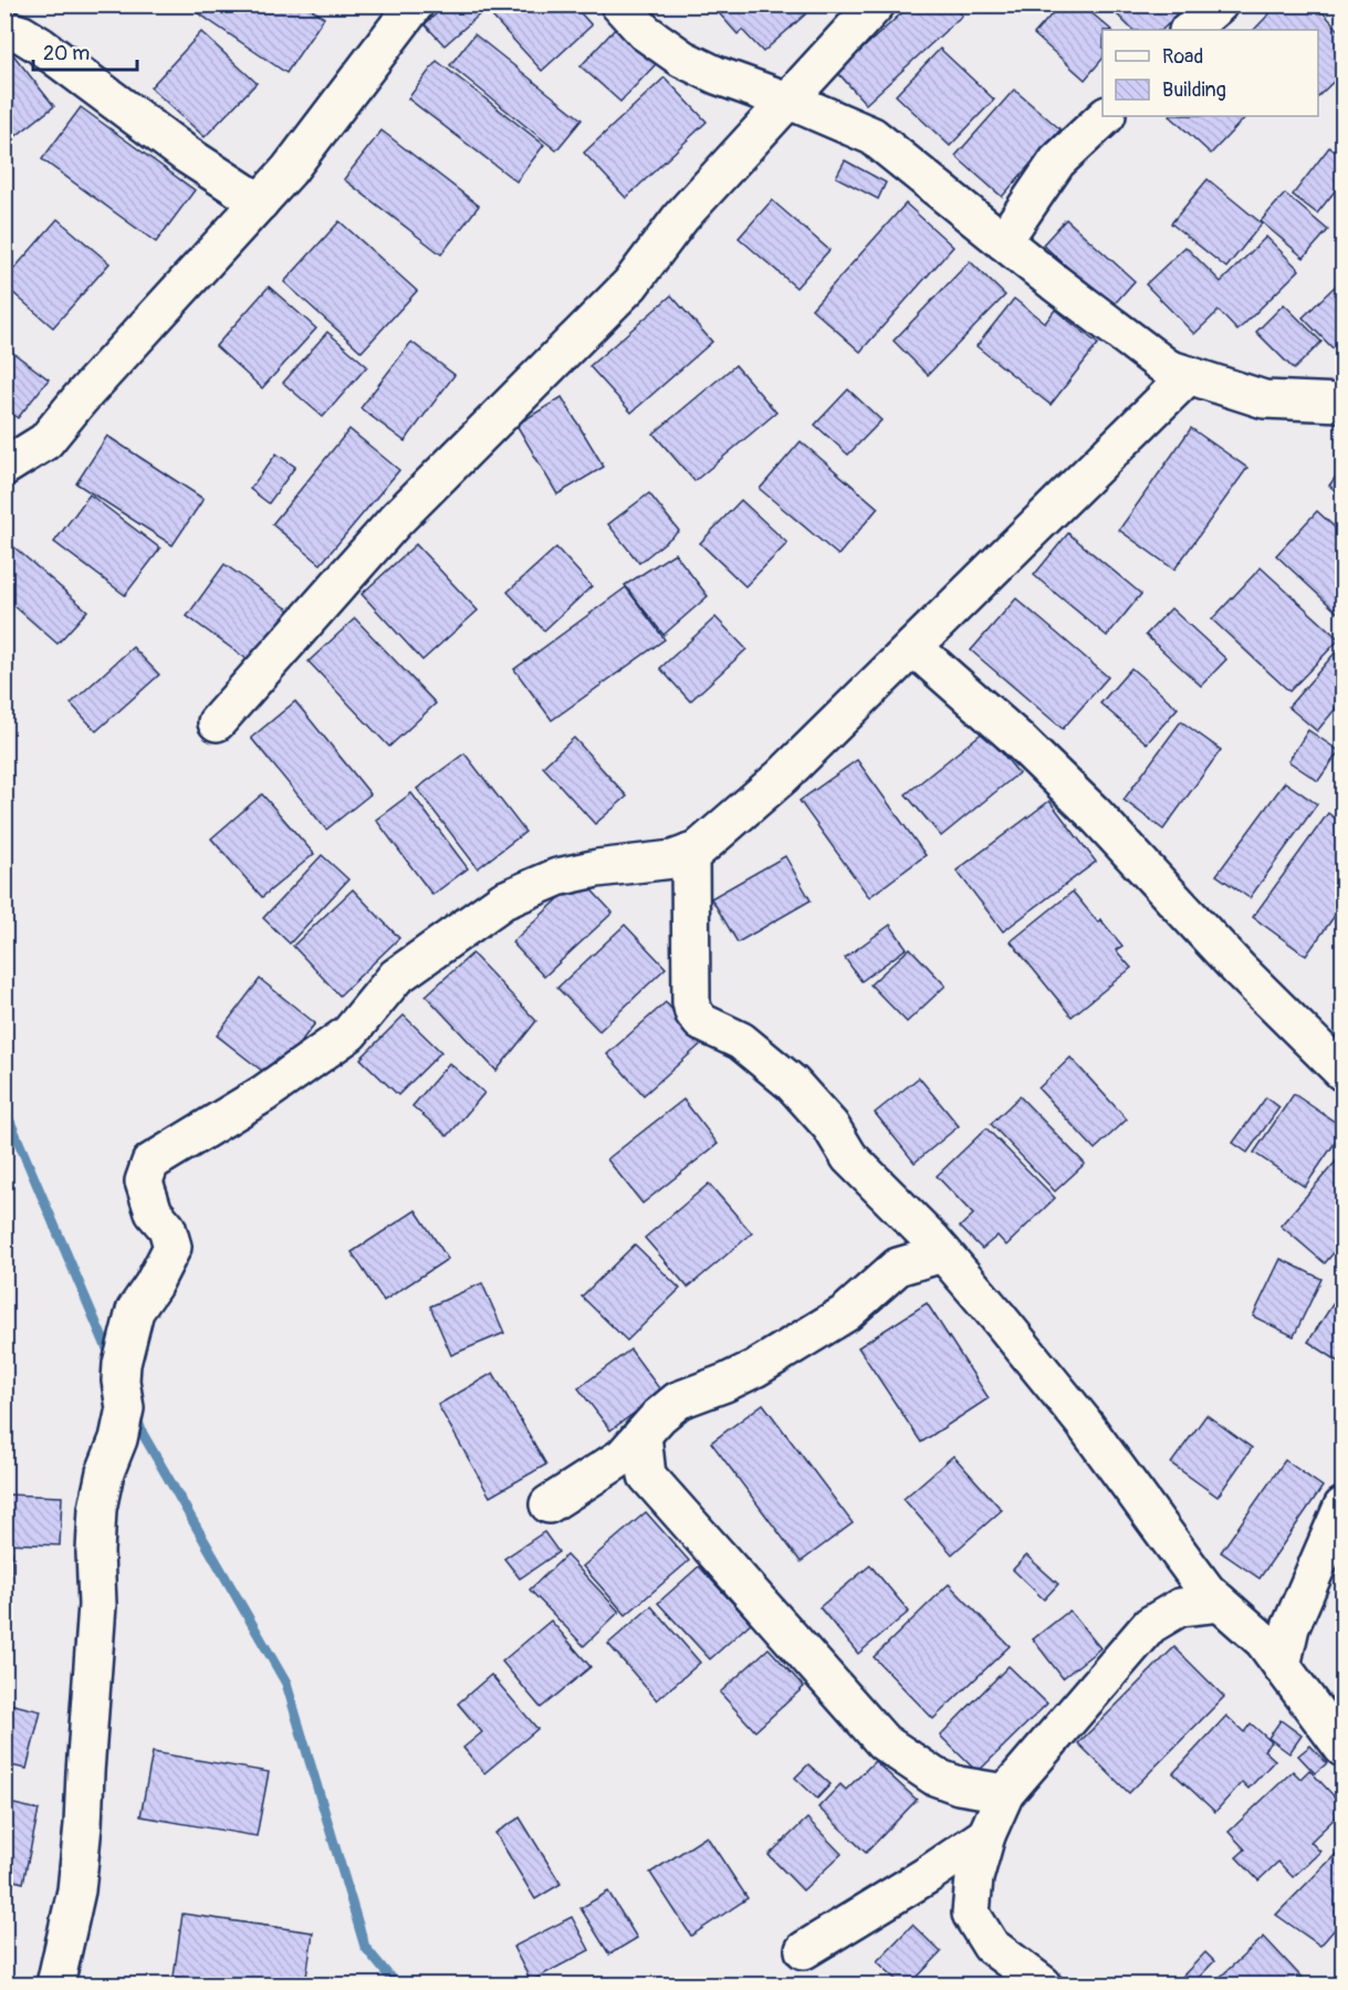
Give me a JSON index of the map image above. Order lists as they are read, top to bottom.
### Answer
{
  "legend": ["Road", "Building"],
  "scale_bar": "20 m"
}
